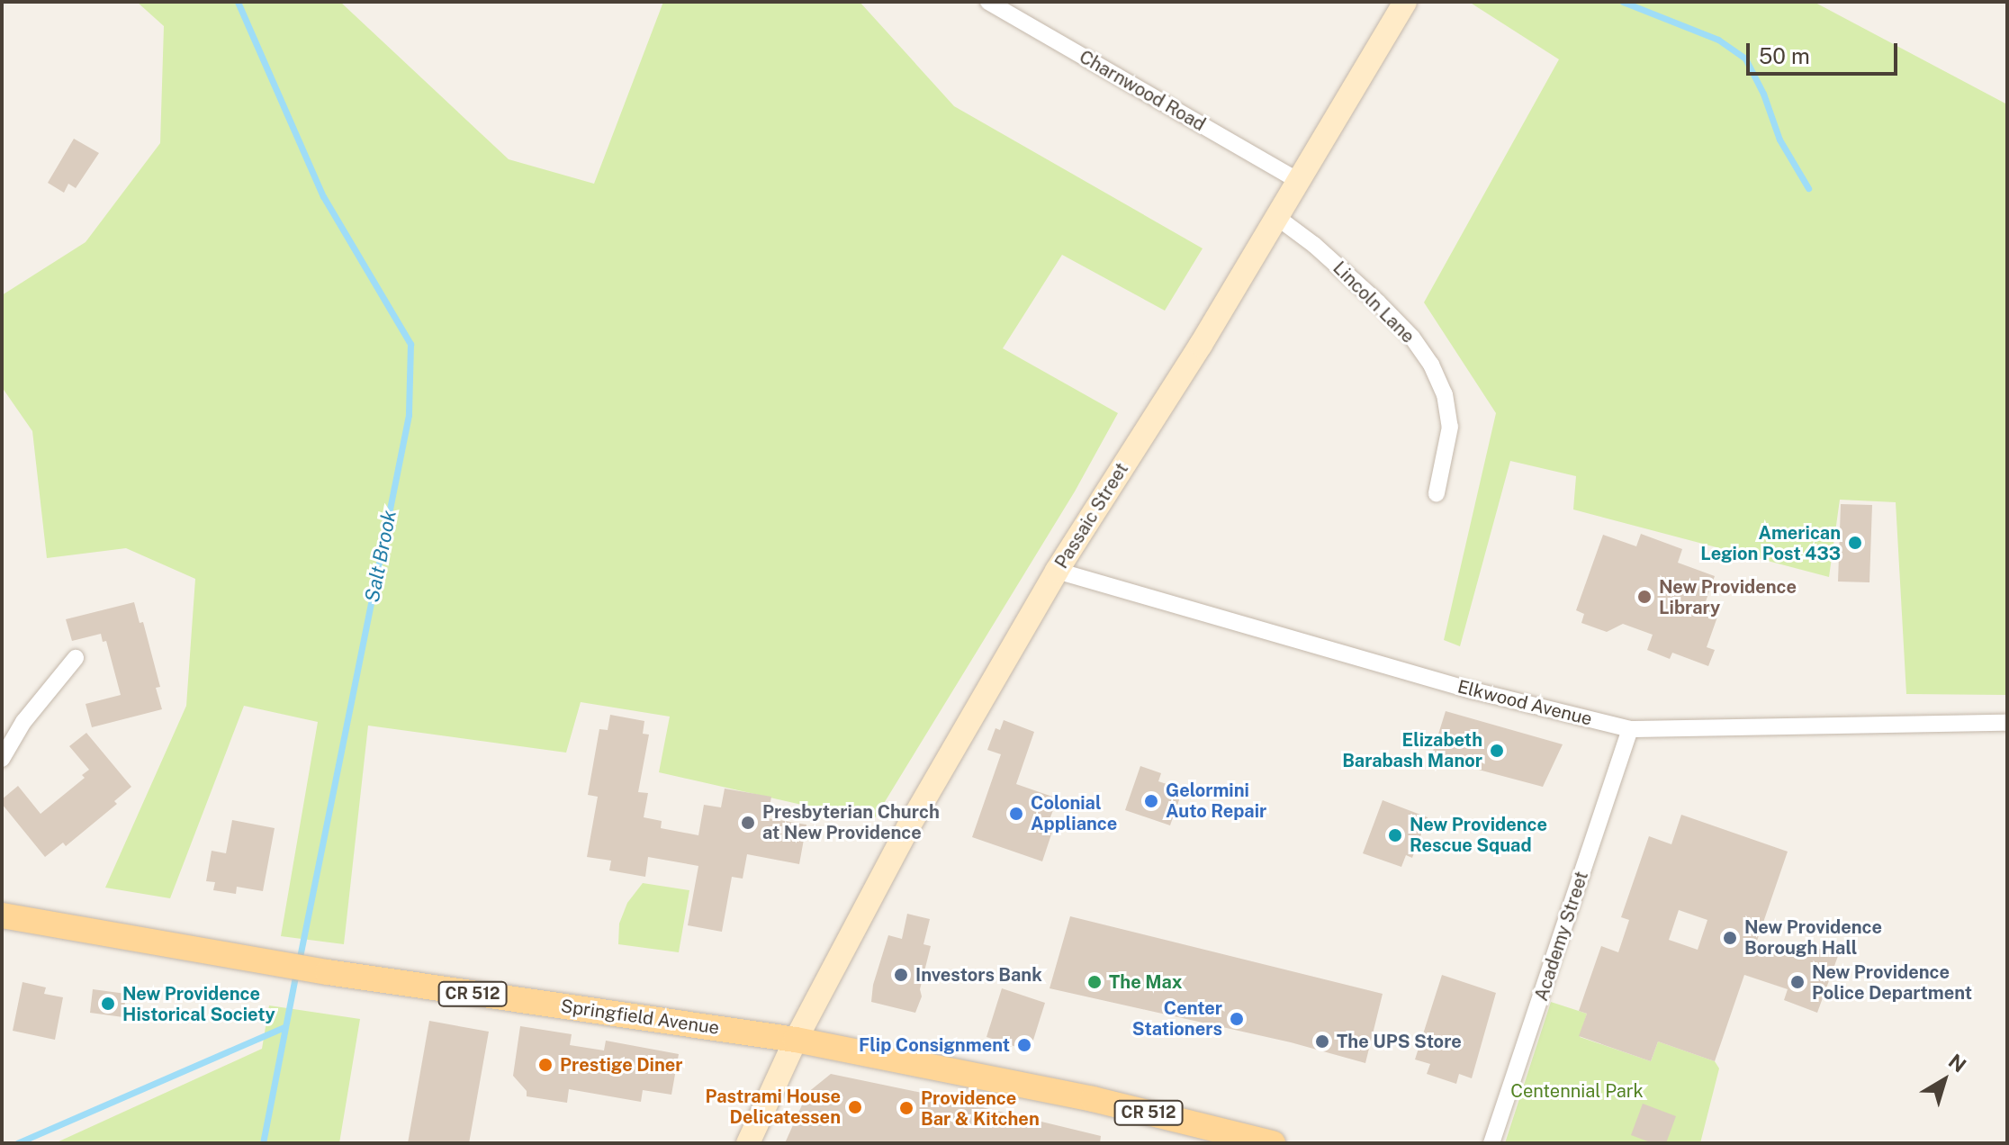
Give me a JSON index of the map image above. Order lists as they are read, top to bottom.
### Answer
{
  "streets": {
    "main road": ["Passaic Street", "CR 512", "Springfield Avenue"],
    "street": [
      "Charnwood Road",
      "Lincoln Lane",
      "Elkwood Avenue",
      "Academy Street"
    ]
  },
  "crossings": [
    ["Charnwood Road", "Passaic Street"],
    ["Lincoln Lane", "Passaic Street"],
    ["Passaic Street", "Elkwood Avenue"],
    ["Passaic Street", "Springfield Avenue"],
    ["Elkwood Avenue", "Academy Street"]
  ],
  "water": ["Salt Brook"],
  "parks": ["Centennial Park"],
  "places": [
    "American Legion Post 433",
    "New Providence Library",
    "Elizabeth Barabash Manor",
    "Gelormini Auto Repair",
    "Colonial Appliance",
    "Presbyterian Church at New Providence",
    "New Providence Rescue Squad",
    "New Providence Borough Hall",
    "Investors Bank",
    "The Max",
    "New Providence Police Department",
    "New Providence Historical Society",
    "Center Stationers",
    "The UPS Store",
    "Flip Consignment",
    "Prestige Diner",
    "Pastrami House Delicatessen",
    "Providence Bar & Kitchen"
  ],
  "scale_bar": "50 m",
  "north": "top right"
}
